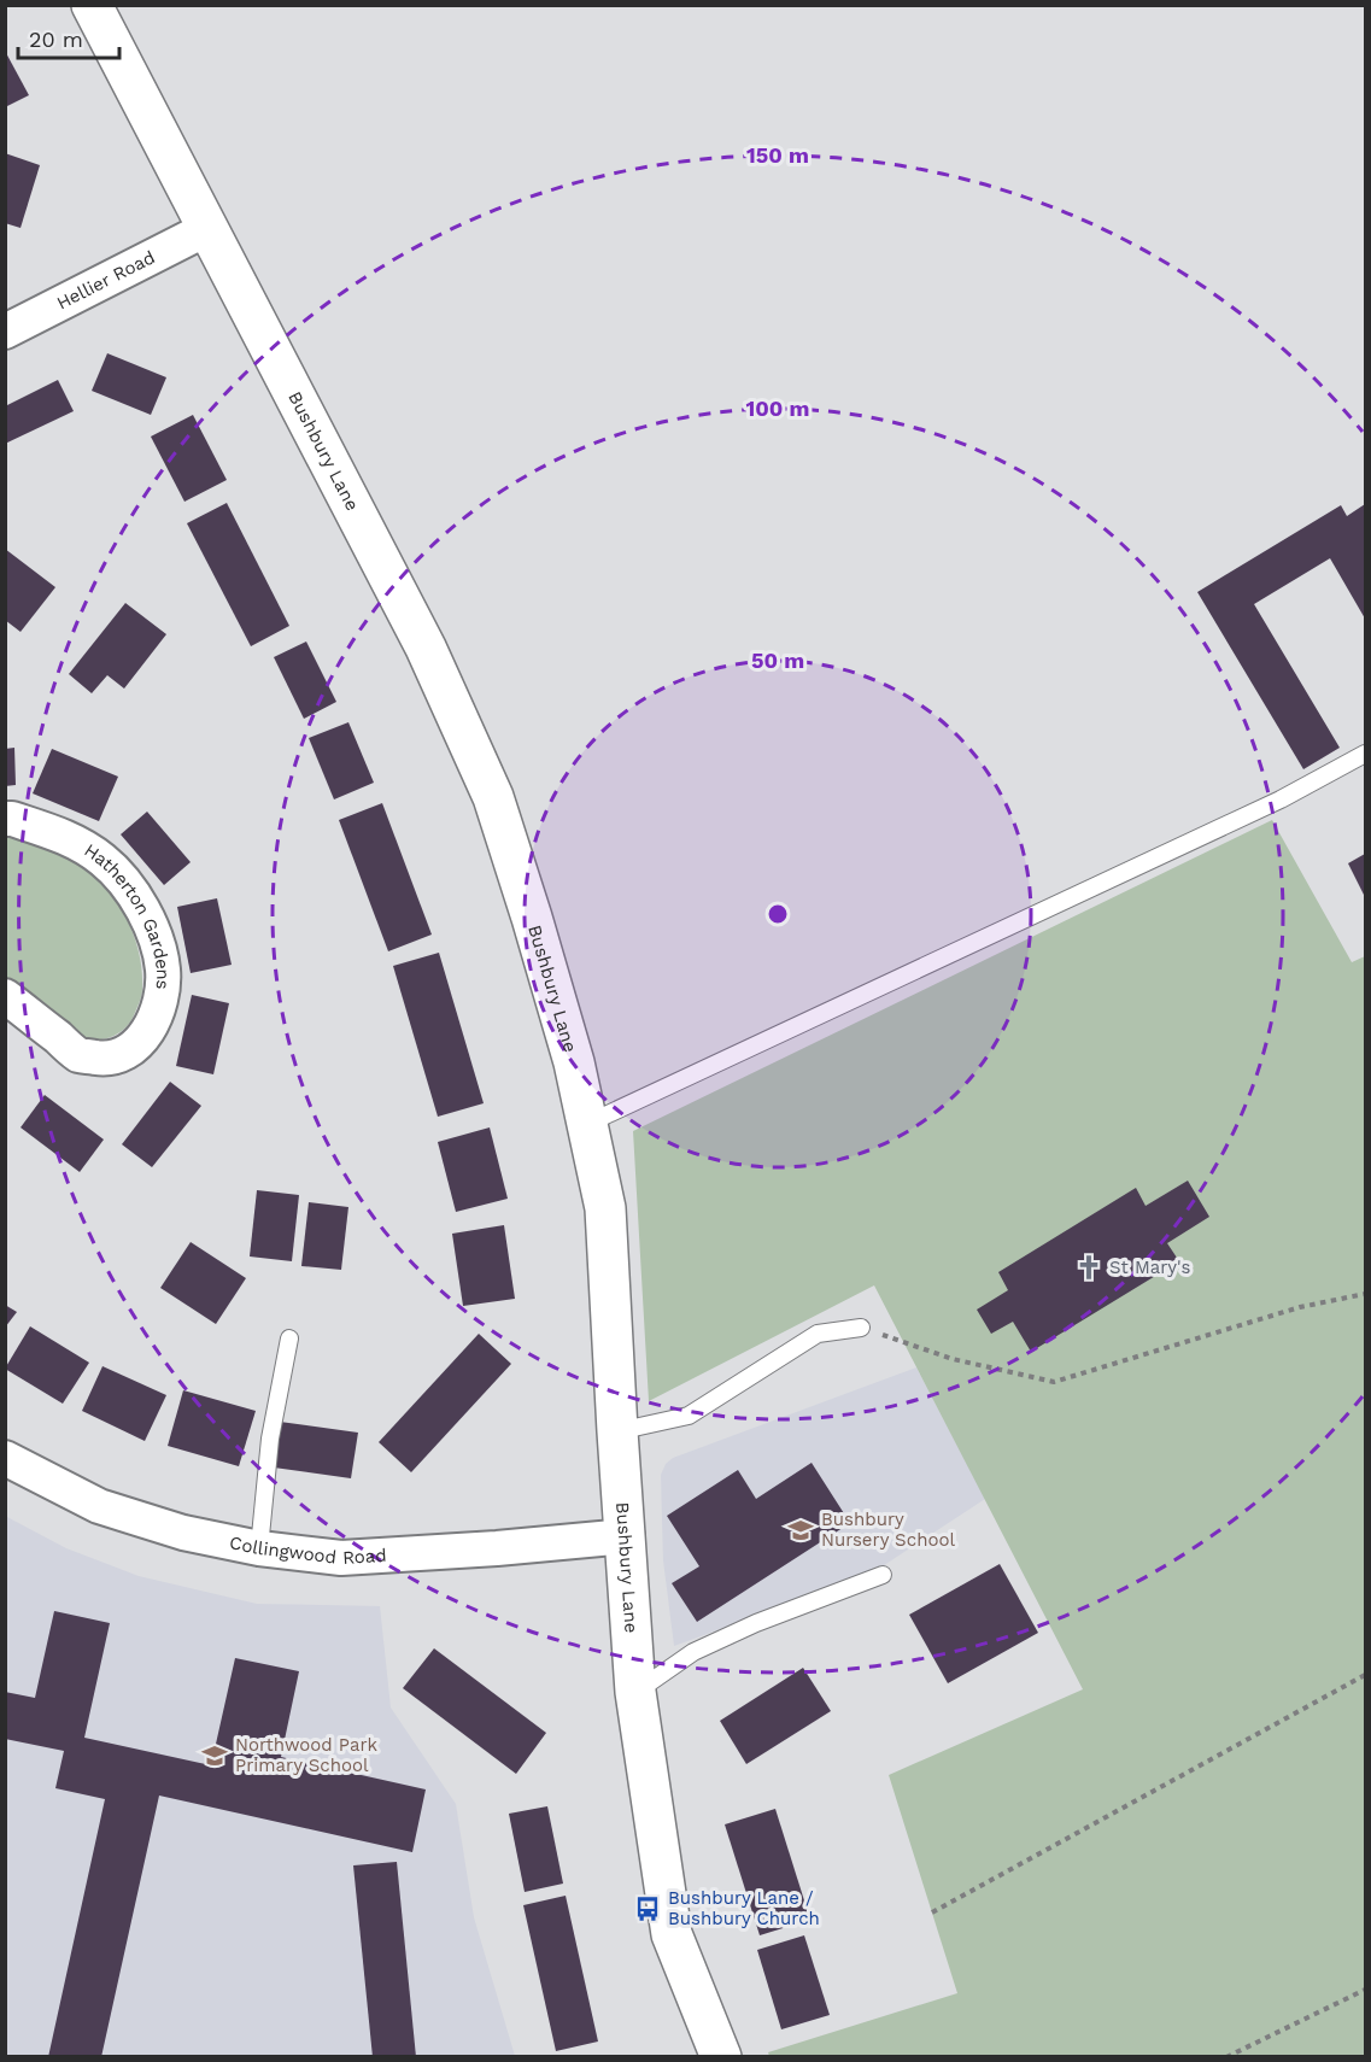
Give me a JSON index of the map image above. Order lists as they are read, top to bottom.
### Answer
{
  "streets": {
    "street": [
      "Hellier Road",
      "Bushbury Lane",
      "Hatherton Gardens",
      "Collingwood Road"
    ]
  },
  "crossings": [
    ["Hellier Road", "Bushbury Lane"],
    ["Bushbury Lane", "Collingwood Road"]
  ],
  "places": {
    "church": ["St Mary's"],
    "school or university": ["Bushbury Nursery School", "Northwood Park Primary School"],
    "bus stop": ["Bushbury Lane / Bushbury Church"]
  },
  "scale_bar": "20 m",
  "rings": ["150 m", "100 m", "50 m"]
}
